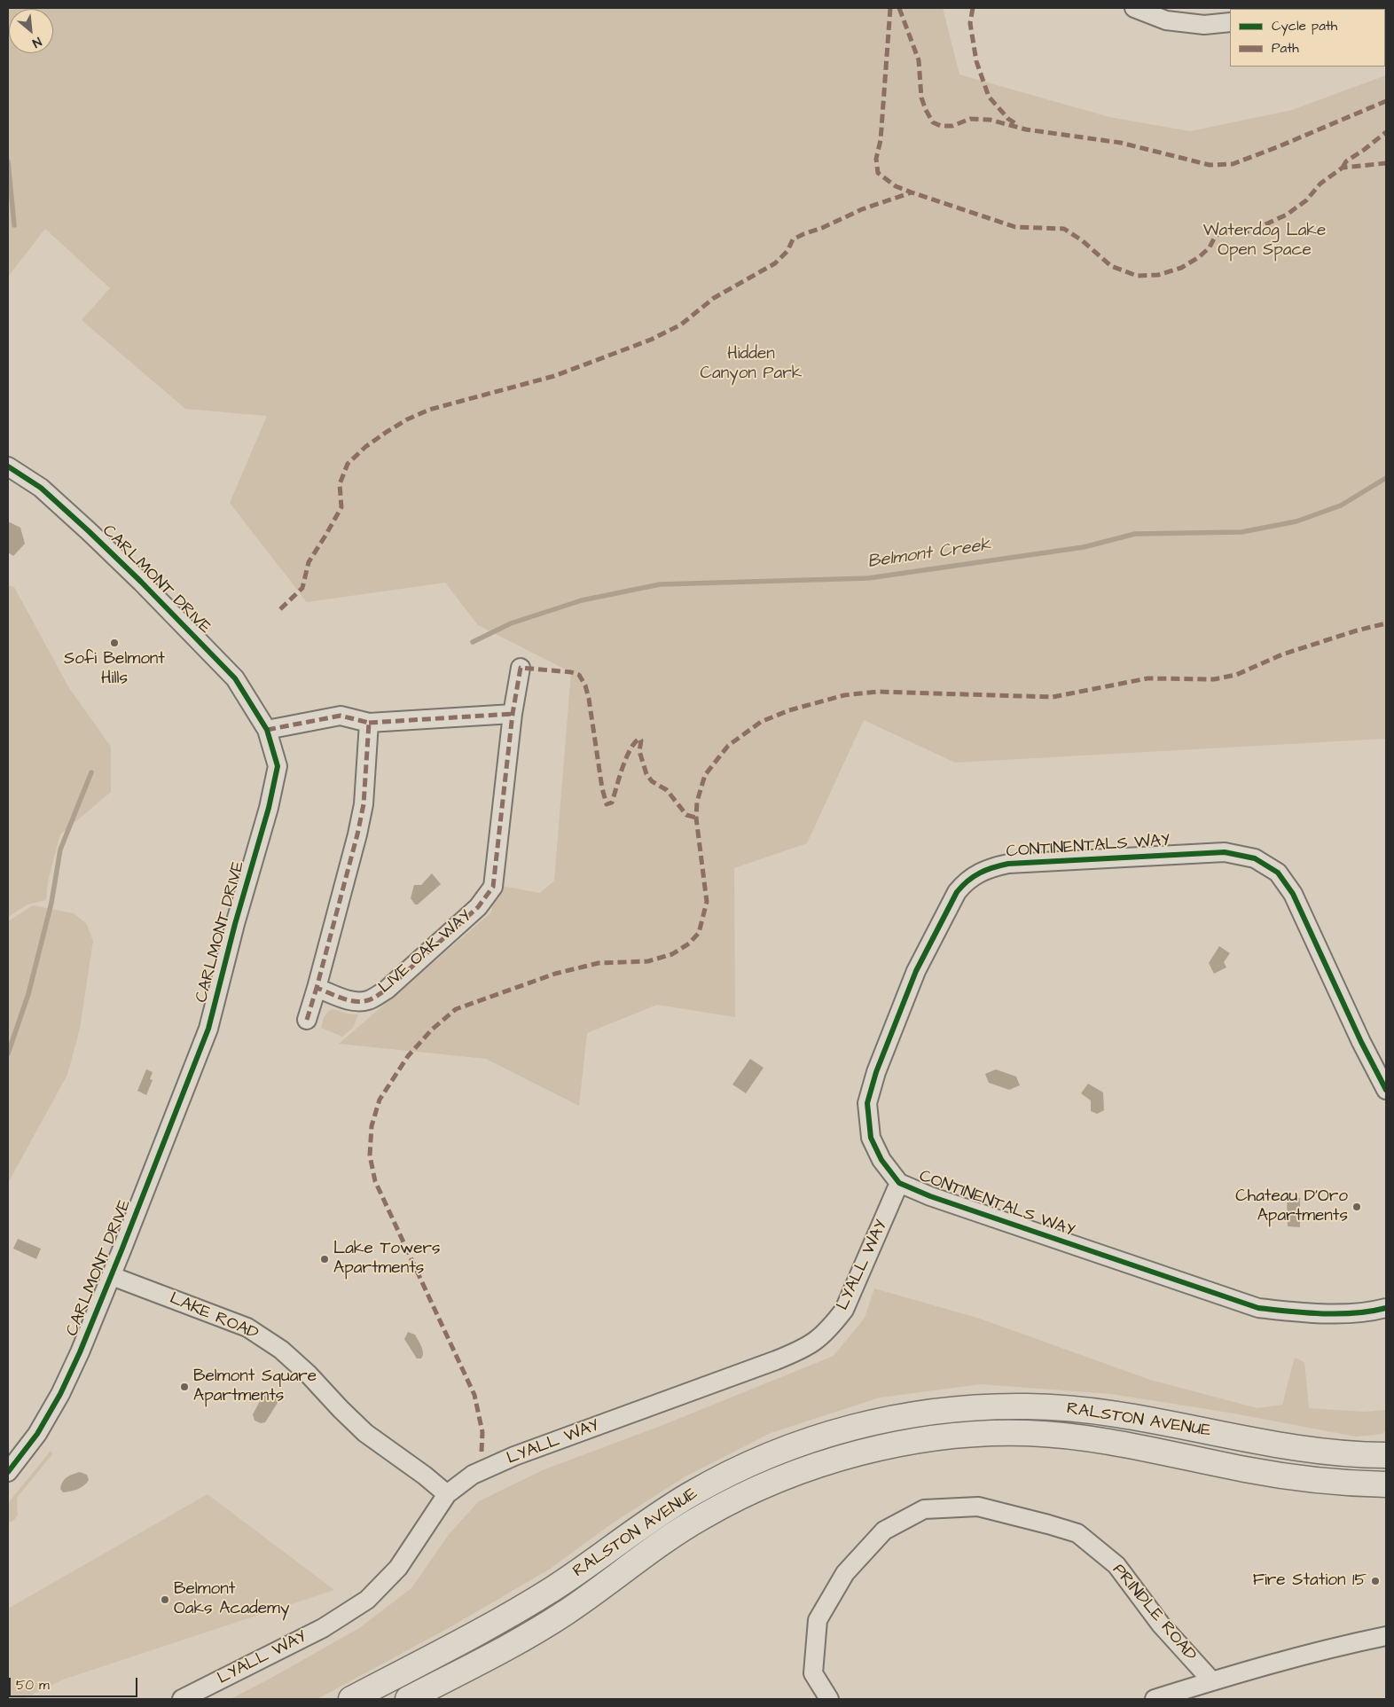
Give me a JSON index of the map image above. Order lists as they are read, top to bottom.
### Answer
{
  "streets": {
    "main road": ["RALSTON AVENUE"],
    "street": [
      "CARLMONT DRIVE",
      "CONTINENTALS WAY",
      "LIVE OAK WAY",
      "LYALL WAY",
      "LAKE ROAD",
      "PRINDLE ROAD"
    ]
  },
  "crossings": [
    ["CARLMONT DRIVE", "LAKE ROAD"],
    ["CONTINENTALS WAY", "LYALL WAY"],
    ["LYALL WAY", "LAKE ROAD"]
  ],
  "water": ["Belmont Creek"],
  "parks": ["Waterdog Lake Open Space", "Hidden Canyon Park"],
  "places": [
    "Sofi Belmont Hills",
    "Chateau D'Oro Apartments",
    "Lake Towers Apartments",
    "Belmont Square Apartments",
    "Fire Station 15",
    "Belmont Oaks Academy"
  ],
  "legend": ["Cycle path", "Path"],
  "scale_bar": "50 m",
  "north": "bottom right"
}
